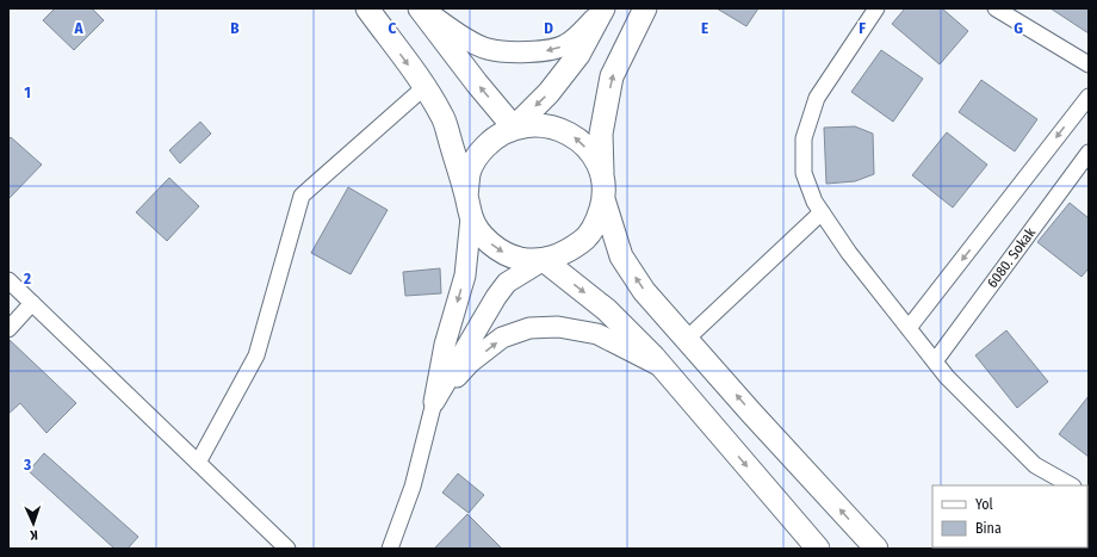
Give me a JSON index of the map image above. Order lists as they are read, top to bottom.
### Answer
{
  "streets": {
    "street": ["6080. Sokak"]
  },
  "legend": ["Yol", "Bina"],
  "north": "bottom",
  "grid": {
    "columns": [
      "A",
      "B",
      "C",
      "D",
      "E",
      "F",
      "G"
    ],
    "rows": ["1", "2", "3"]
  }
}
